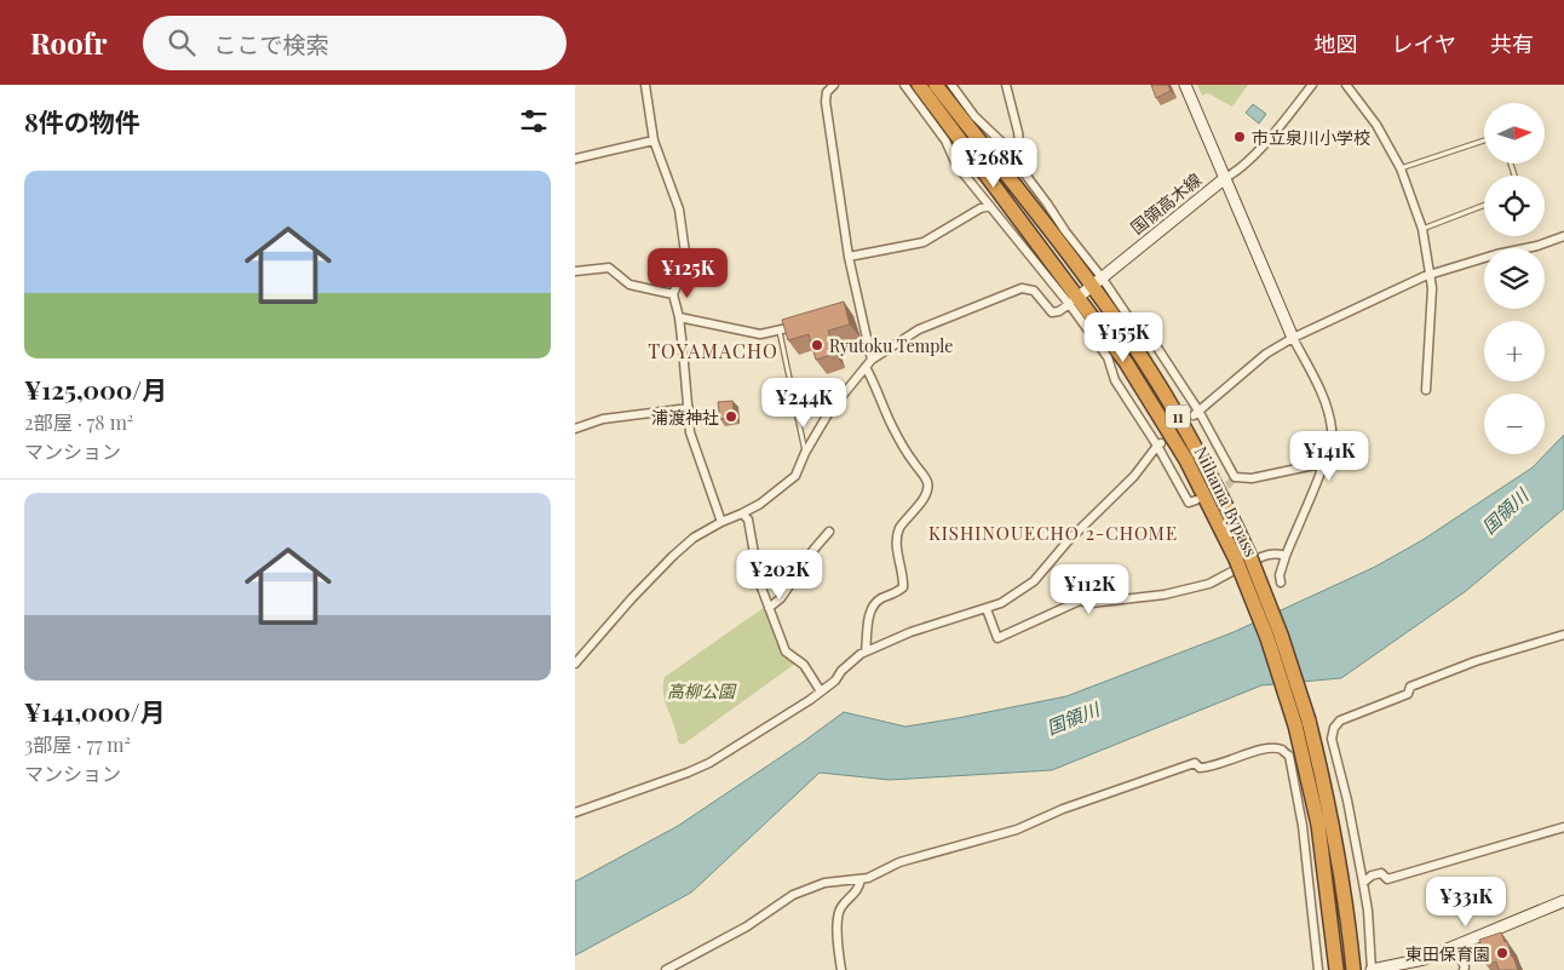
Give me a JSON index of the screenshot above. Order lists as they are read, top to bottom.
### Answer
{
  "streets": {
    "highway": ["11", "Niihama Bypass"],
    "main road": ["国領高木線"]
  },
  "crossings": [
    ["国領高木線", "Niihama Bypass"]
  ],
  "districts": ["TOYAMACHO", "KISHINOUECHO 2-CHOME"],
  "water": ["国領川"],
  "parks": ["高柳公園"],
  "places": [
    "市立泉川小学校",
    "Ryutoku Temple",
    "浦渡神社",
    "東田保育園"
  ],
  "north": "right",
  "page": {
    "header": "Roofr",
    "search": "ここで検索",
    "nav": ["地図", "レイヤ", "共有"],
    "heading": "8件の物件",
    "map_buttons": ["+", "−"],
    "price": [
      "¥268K",
      "¥125K",
      "¥155K",
      "¥244K",
      "¥141K",
      "¥202K",
      "¥112K",
      "¥331K"
    ],
    "list": [
      {
        "name": "¥125,000/月",
        "note": "2部屋 · 78 m² · マンション"
      },
      {
        "name": "¥141,000/月",
        "note": "3部屋 · 77 m² · マンション"
      }
    ]
  }
}
